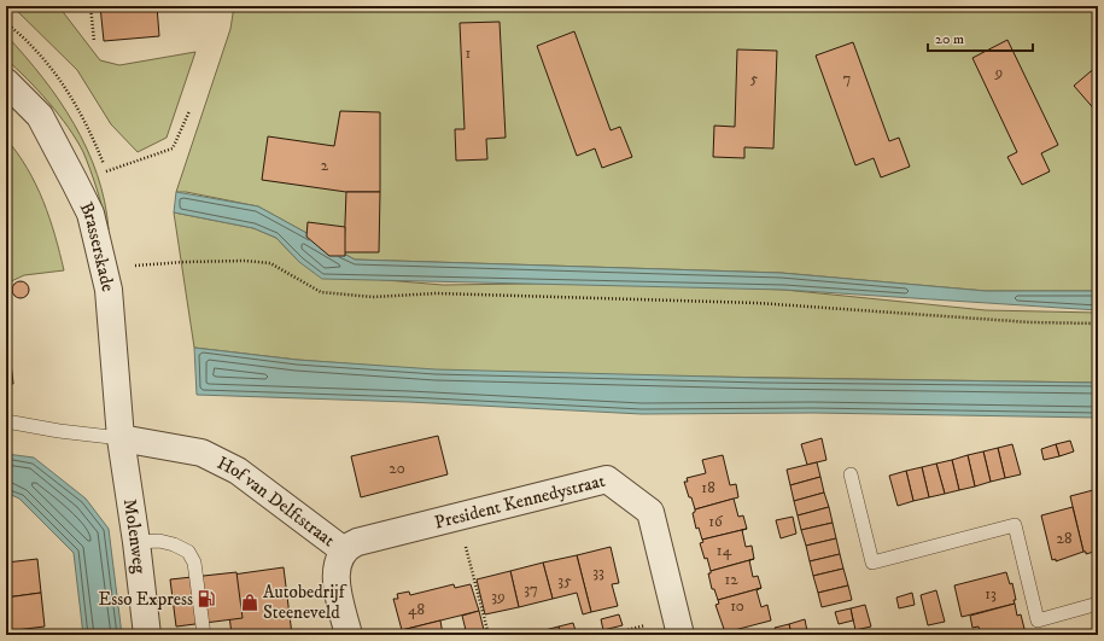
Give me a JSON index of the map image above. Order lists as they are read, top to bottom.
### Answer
{
  "streets": {
    "street": [
      "Brasserskade",
      "Hof van Delftstraat",
      "President Kennedystraat",
      "Molenweg"
    ]
  },
  "crossings": [
    ["Brasserskade", "Hof van Delftstraat"],
    ["Brasserskade", "Molenweg"],
    ["Hof van Delftstraat", "President Kennedystraat"],
    ["Hof van Delftstraat", "Molenweg"]
  ],
  "places": {
    "fuel station": ["Esso Express"],
    "shop": ["Autobedrijf Steeneveld"]
  },
  "house_numbers": [
    "1",
    "9",
    "5",
    "7",
    "2",
    "20",
    "18",
    "16",
    "28",
    "14",
    "33",
    "12",
    "35",
    "37",
    "13",
    "39",
    "10",
    "48"
  ],
  "scale_bar": "20 m"
}
